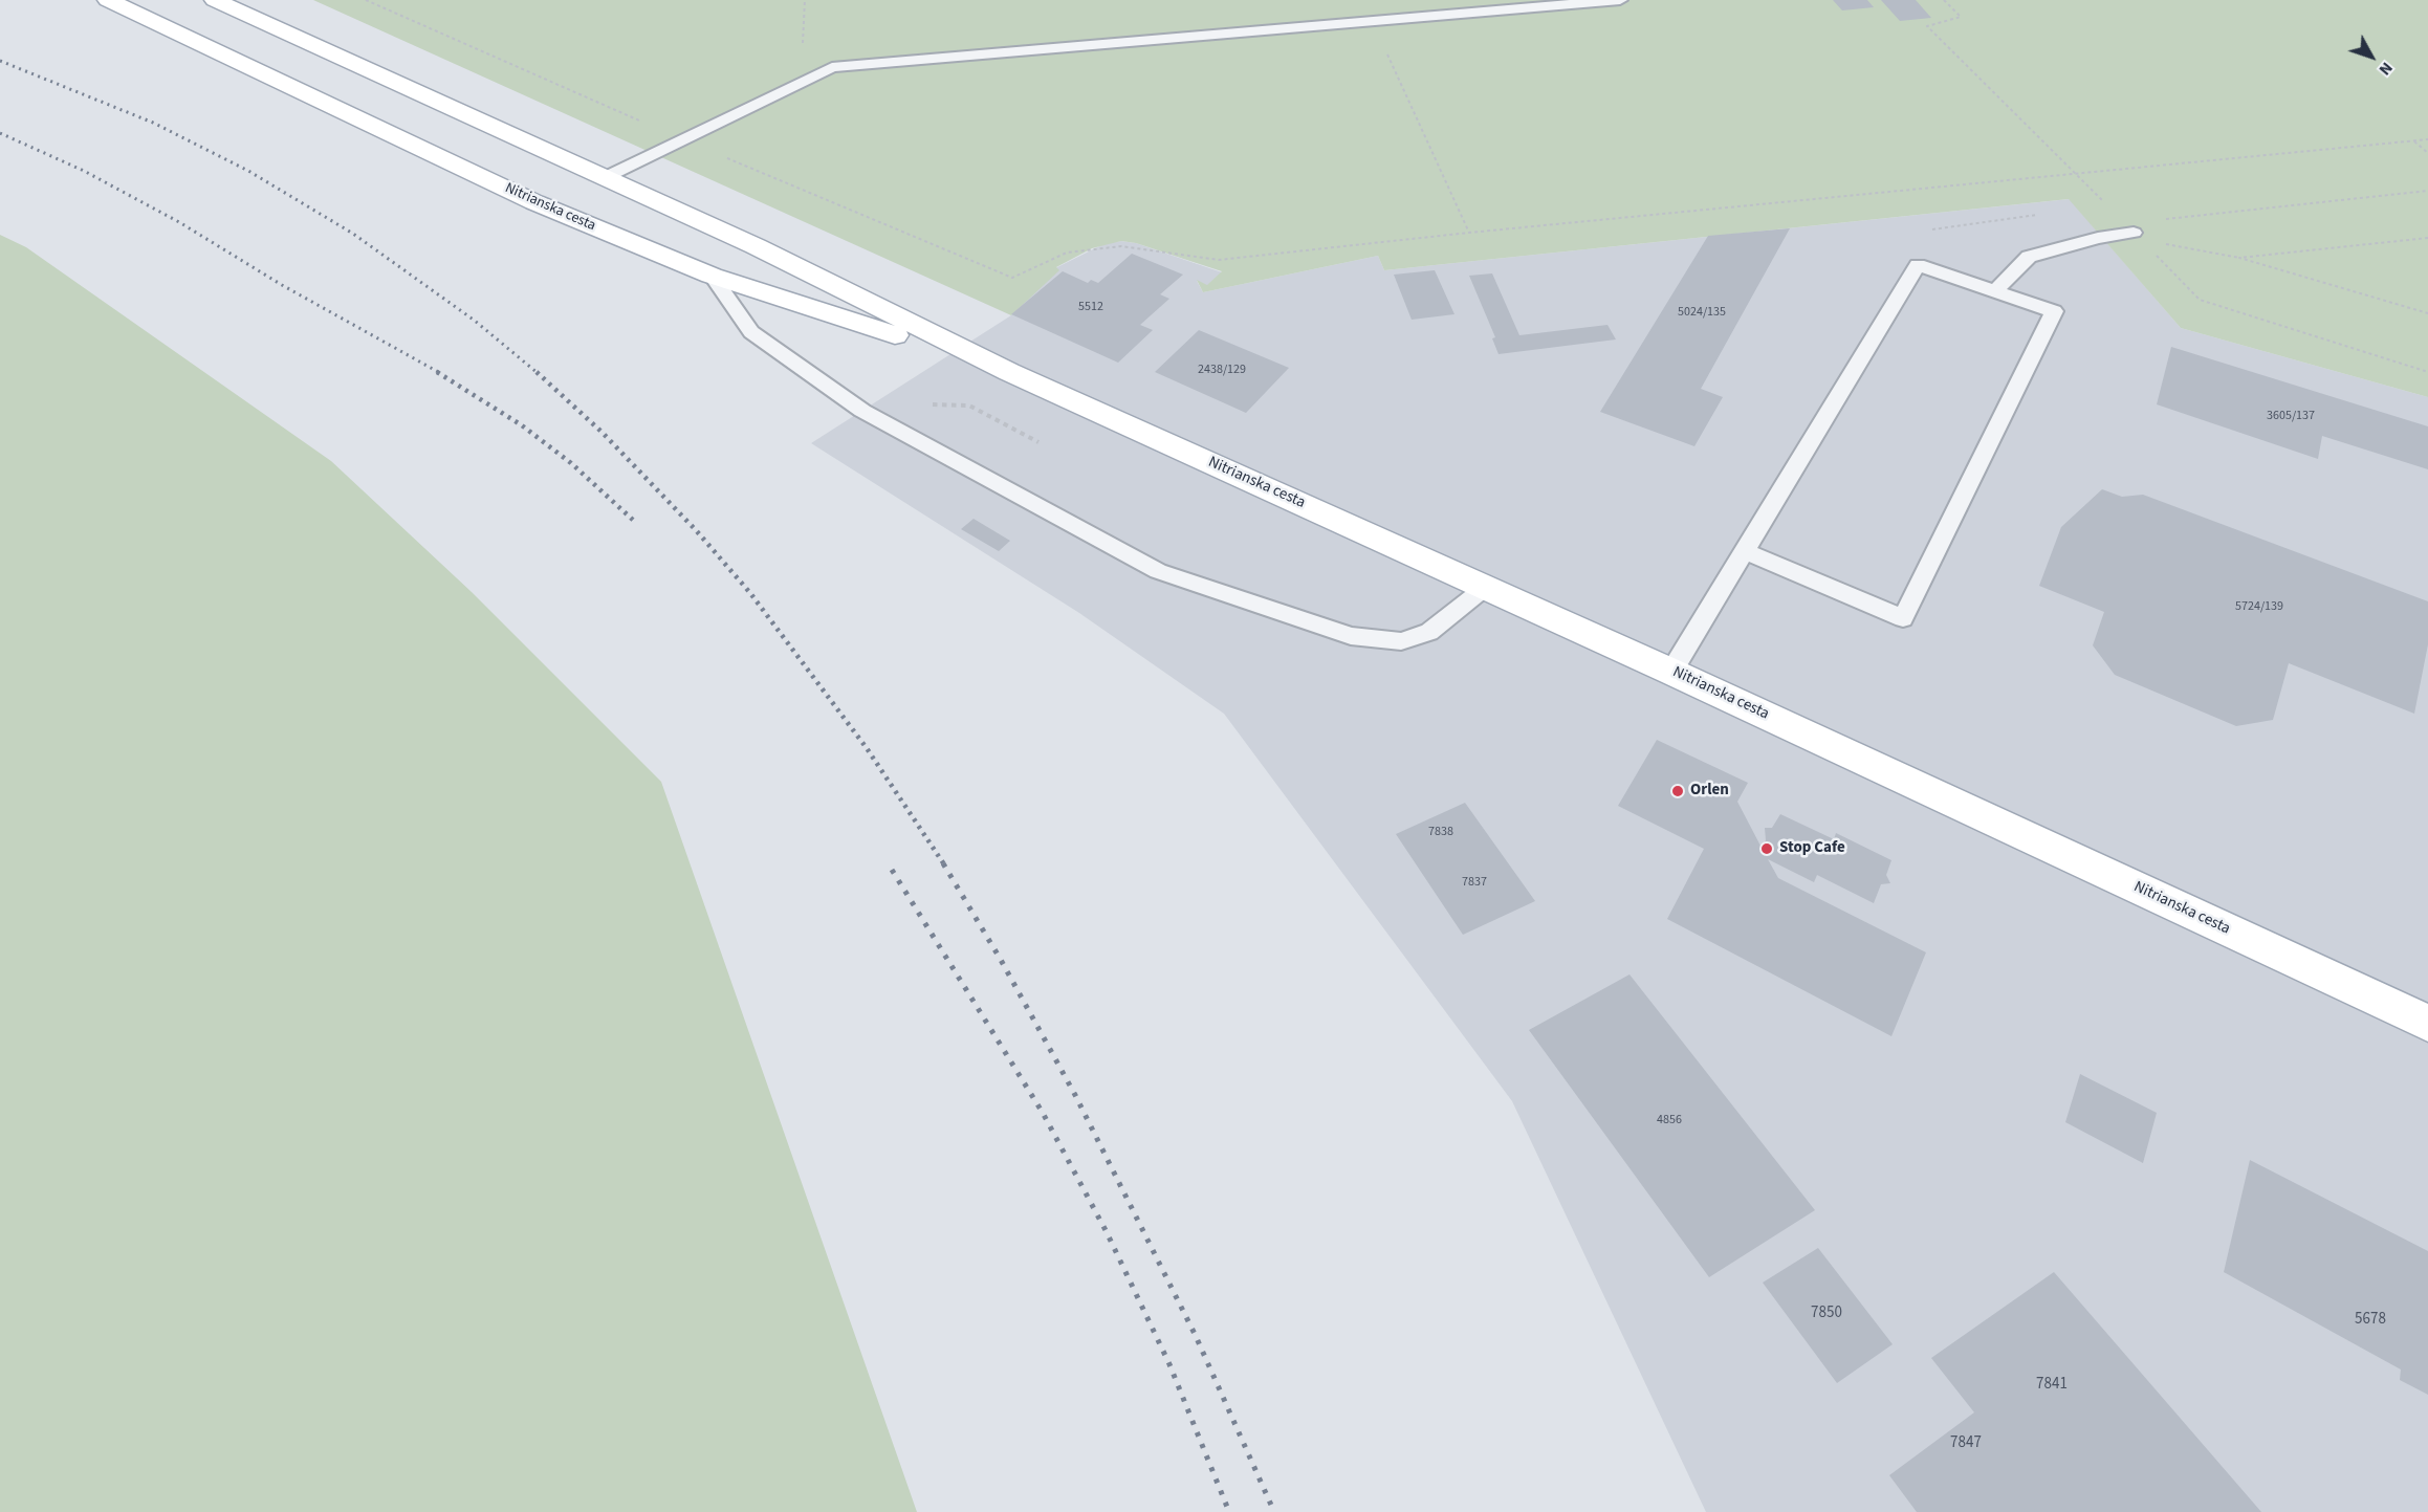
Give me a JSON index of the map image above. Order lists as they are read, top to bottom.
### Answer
{
  "streets": {
    "main road": ["Nitrianska cesta"]
  },
  "places": ["Orlen", "Stop Cafe"],
  "house_numbers": [
    "5512",
    "5024/135",
    "2438/129",
    "3605/137",
    "5724/139",
    "7838",
    "7837",
    "4856",
    "7850",
    "5678",
    "7841",
    "7847"
  ],
  "north": "bottom right"
}
